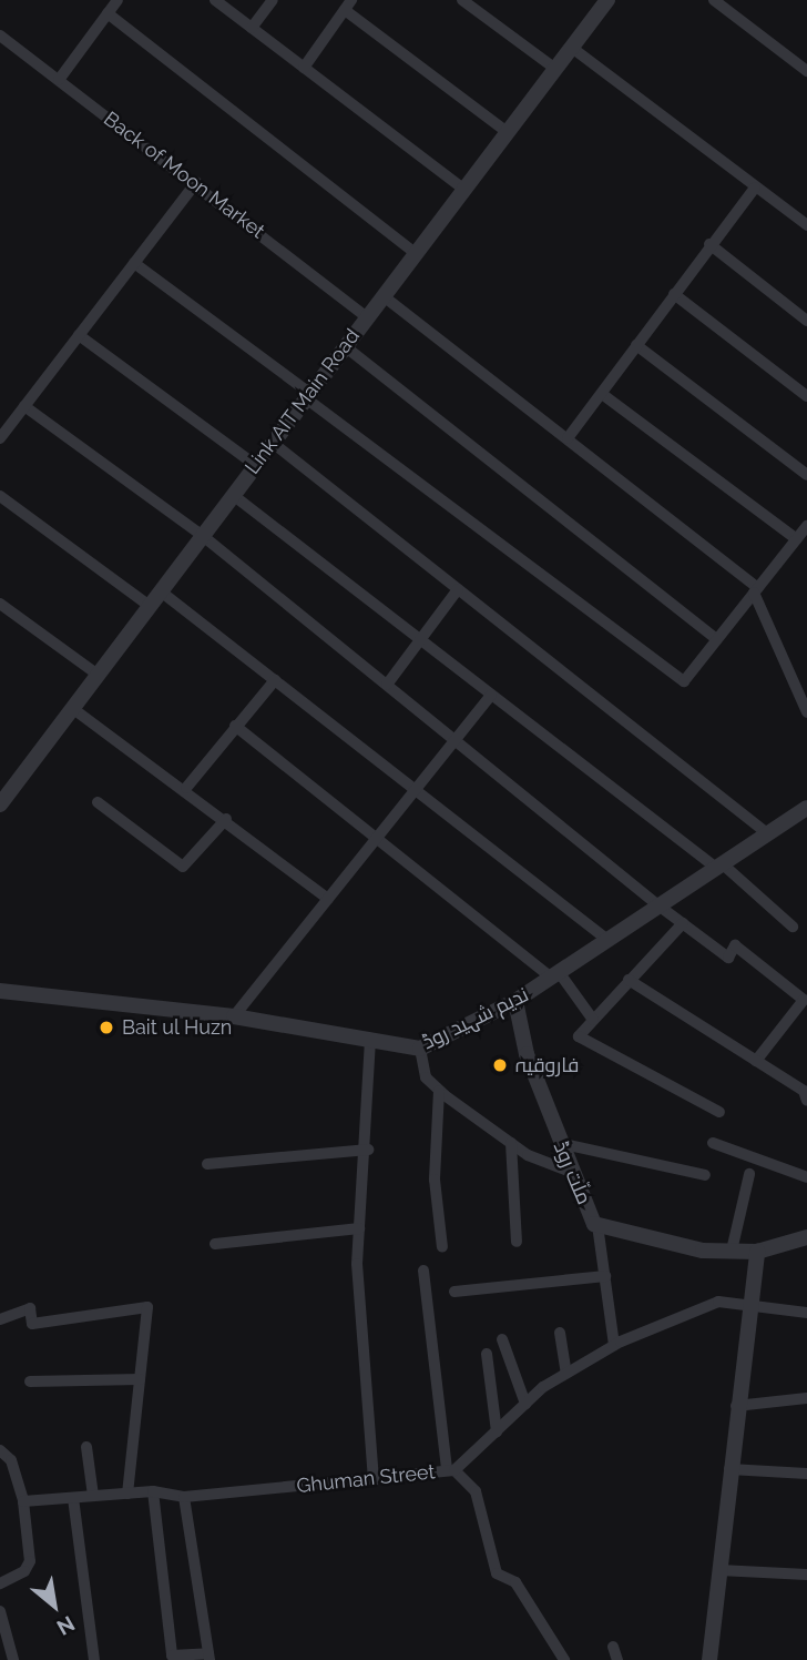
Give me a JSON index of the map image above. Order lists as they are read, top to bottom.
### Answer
{
  "streets": {
    "street": [
      "Back of Moon Market",
      "Link AIT Main Road",
      "ندیم شہید روڈ",
      "ملّت روڈ",
      "Ghuman Street"
    ]
  },
  "crossings": [
    ["Back of Moon Market", "Link AIT Main Road"],
    ["ندیم شہید روڈ", "ملّت روڈ"]
  ],
  "places": ["Bait ul Huzn", "فاروقیہ"],
  "north": "bottom right"
}
